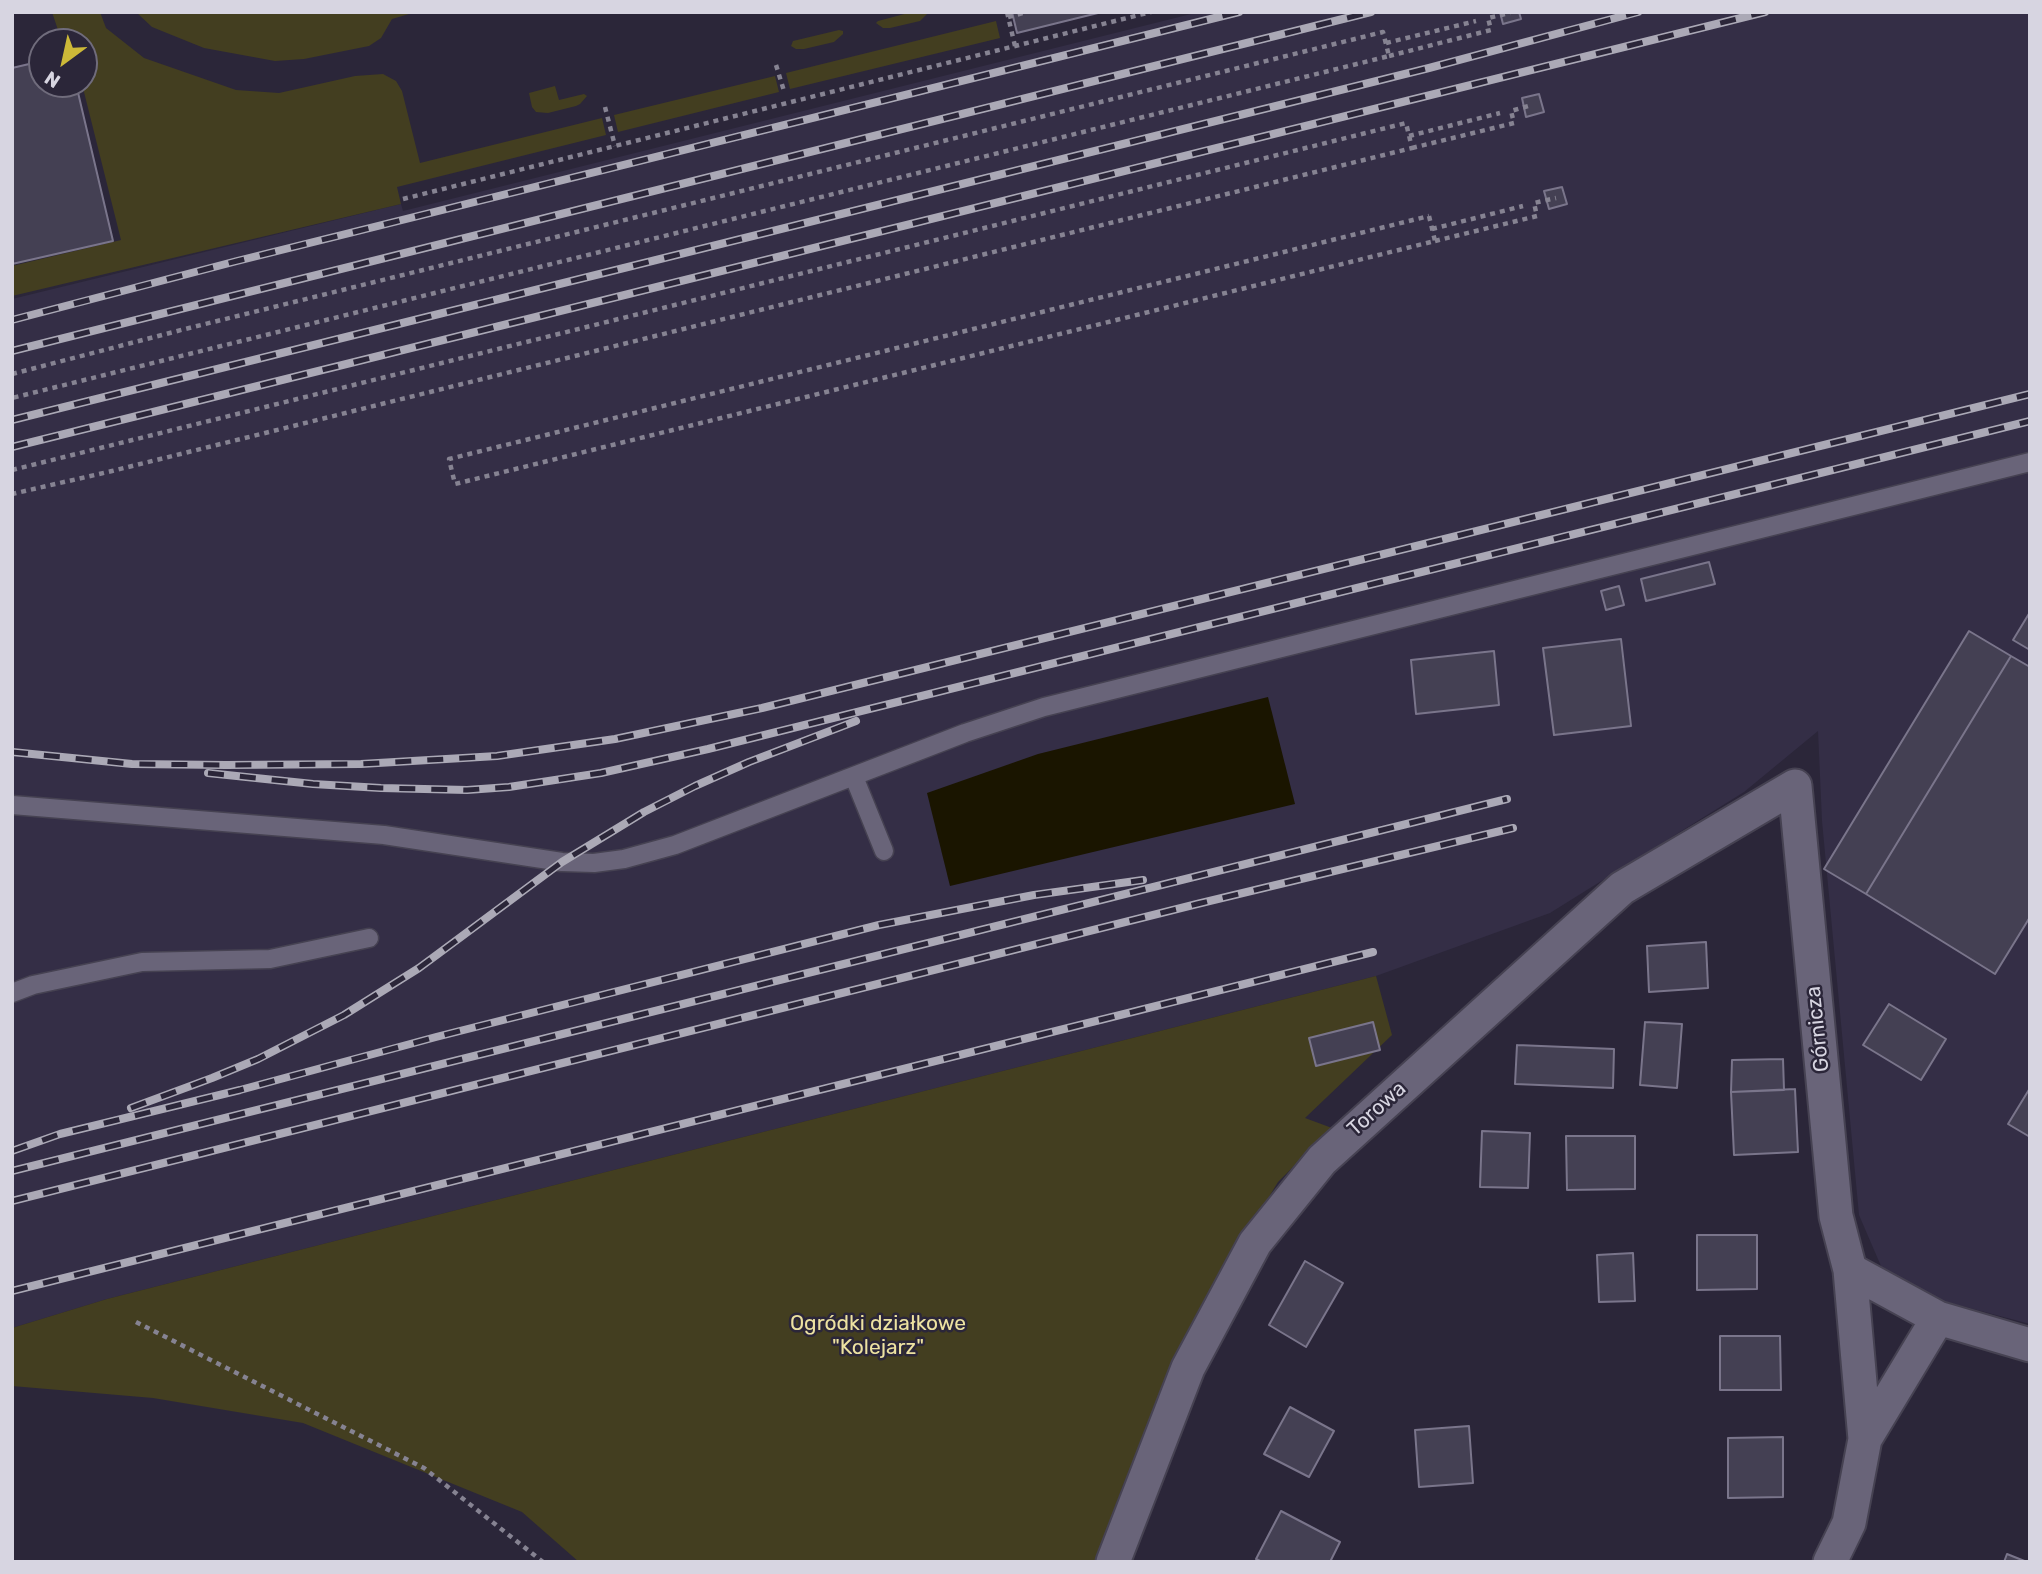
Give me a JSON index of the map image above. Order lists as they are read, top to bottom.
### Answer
{
  "streets": {
    "street": ["Górnicza", "Torowa"]
  },
  "crossings": [
    ["Górnicza", "Torowa"]
  ],
  "parks": ["Ogródki działkowe \"Kolejarz\""],
  "north": "bottom left"
}
